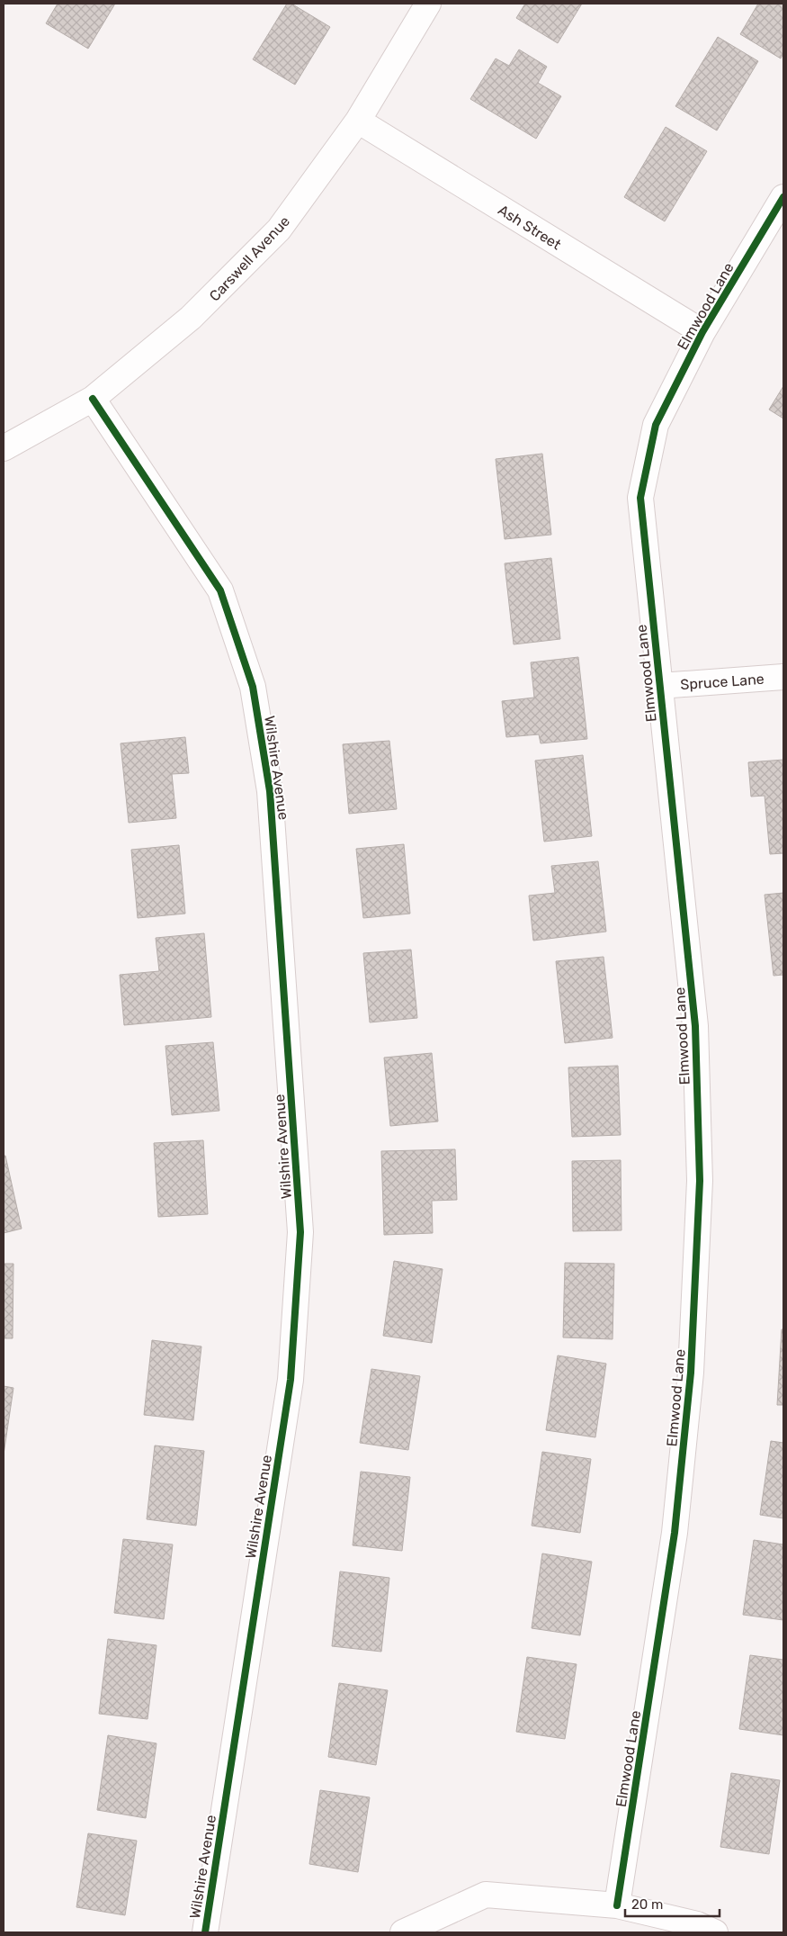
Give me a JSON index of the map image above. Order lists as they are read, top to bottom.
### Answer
{
  "streets": {
    "street": [
      "Ash Street",
      "Carswell Avenue",
      "Elmwood Lane",
      "Spruce Lane",
      "Wilshire Avenue"
    ]
  },
  "crossings": [
    ["Ash Street", "Carswell Avenue"],
    ["Ash Street", "Elmwood Lane"],
    ["Carswell Avenue", "Wilshire Avenue"],
    ["Elmwood Lane", "Spruce Lane"]
  ],
  "scale_bar": "20 m"
}
